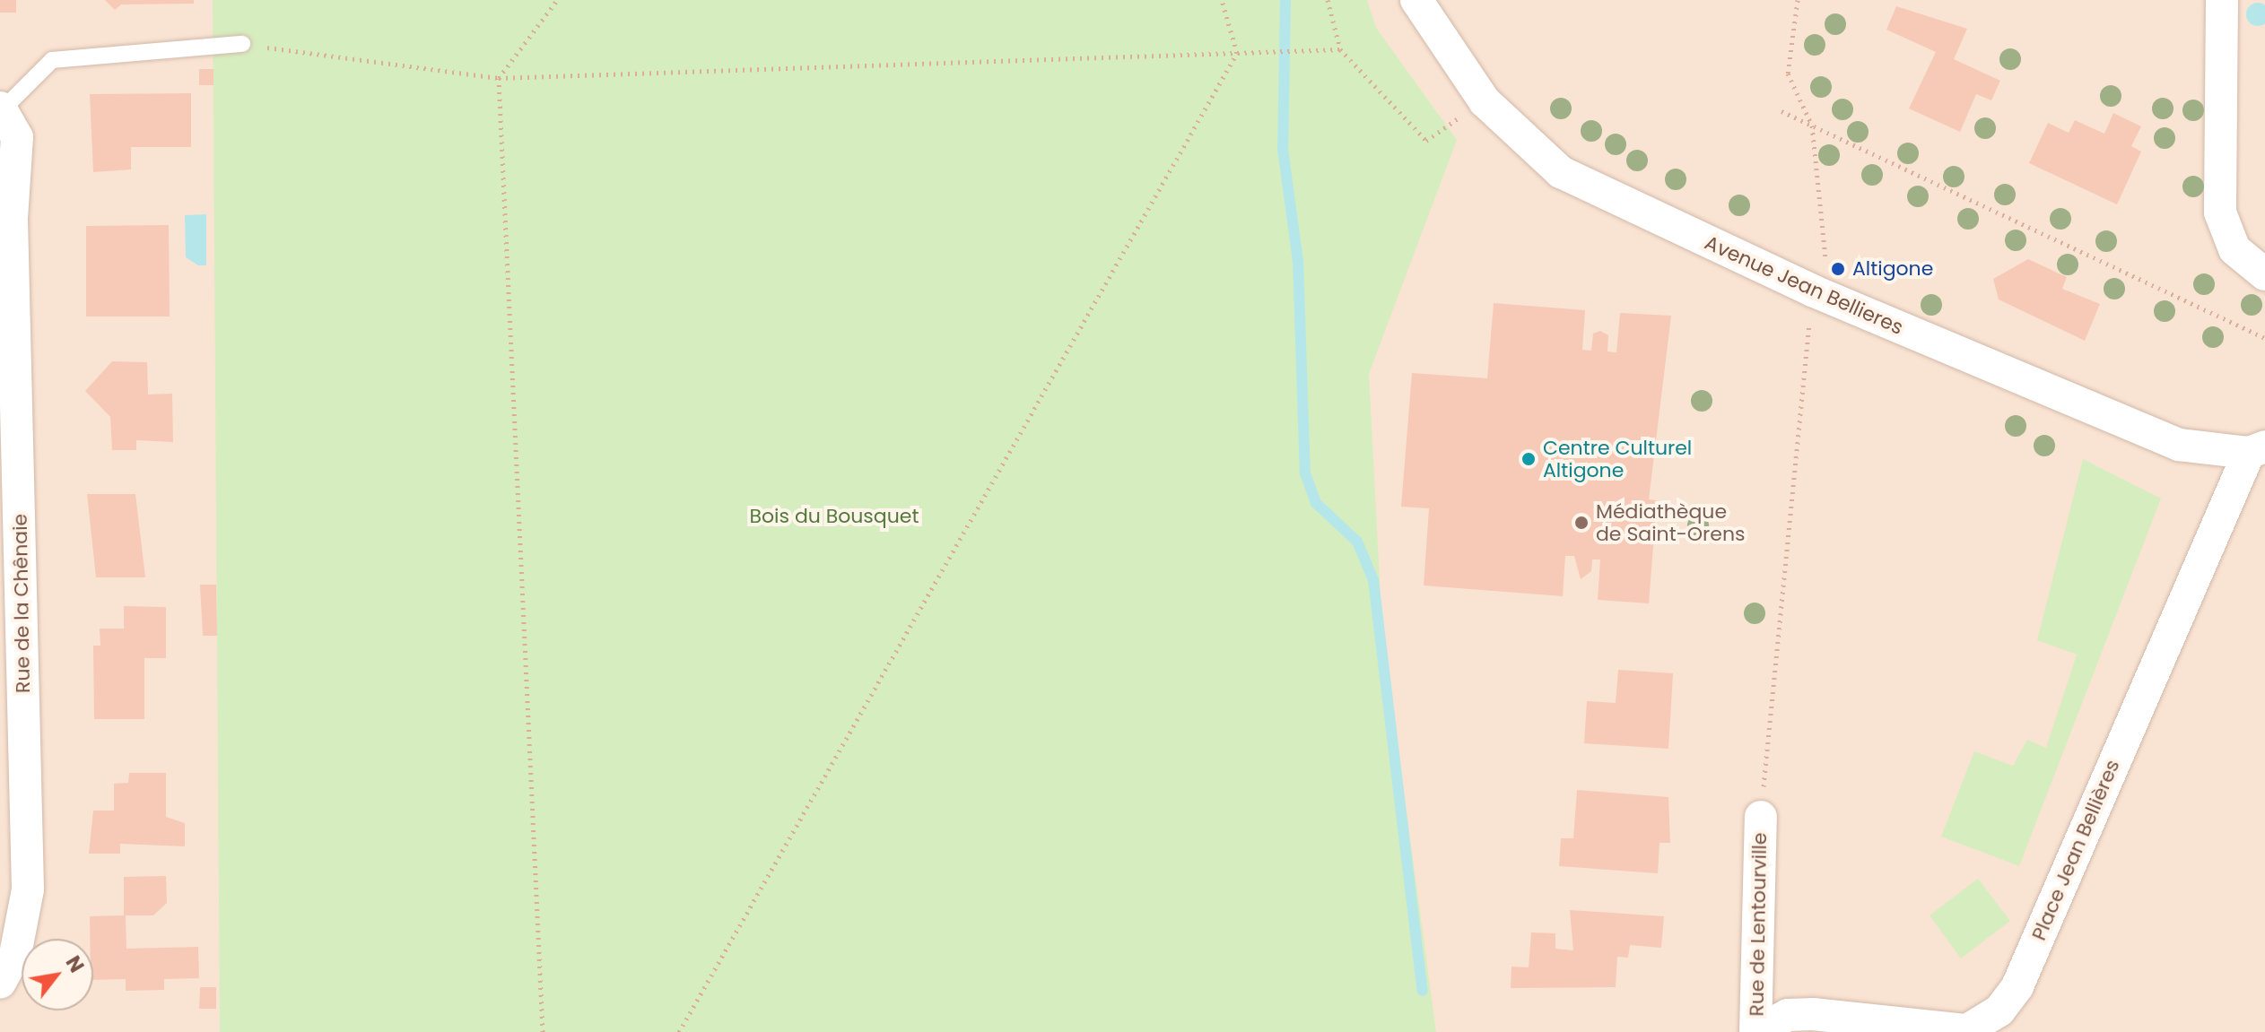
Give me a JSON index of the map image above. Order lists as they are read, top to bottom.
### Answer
{
  "streets": {
    "street": [
      "Avenue Jean Bellieres",
      "Rue de la Chênaie",
      "Place Jean Bellières",
      "Rue de Lentourville"
    ]
  },
  "crossings": [
    ["Avenue Jean Bellieres", "Place Jean Bellières"],
    ["Place Jean Bellières", "Rue de Lentourville"]
  ],
  "parks": ["Bois du Bousquet"],
  "places": ["Altigone", "Centre Culturel Altigone", "Médiathèque de Saint-Orens"],
  "north": "top right"
}
